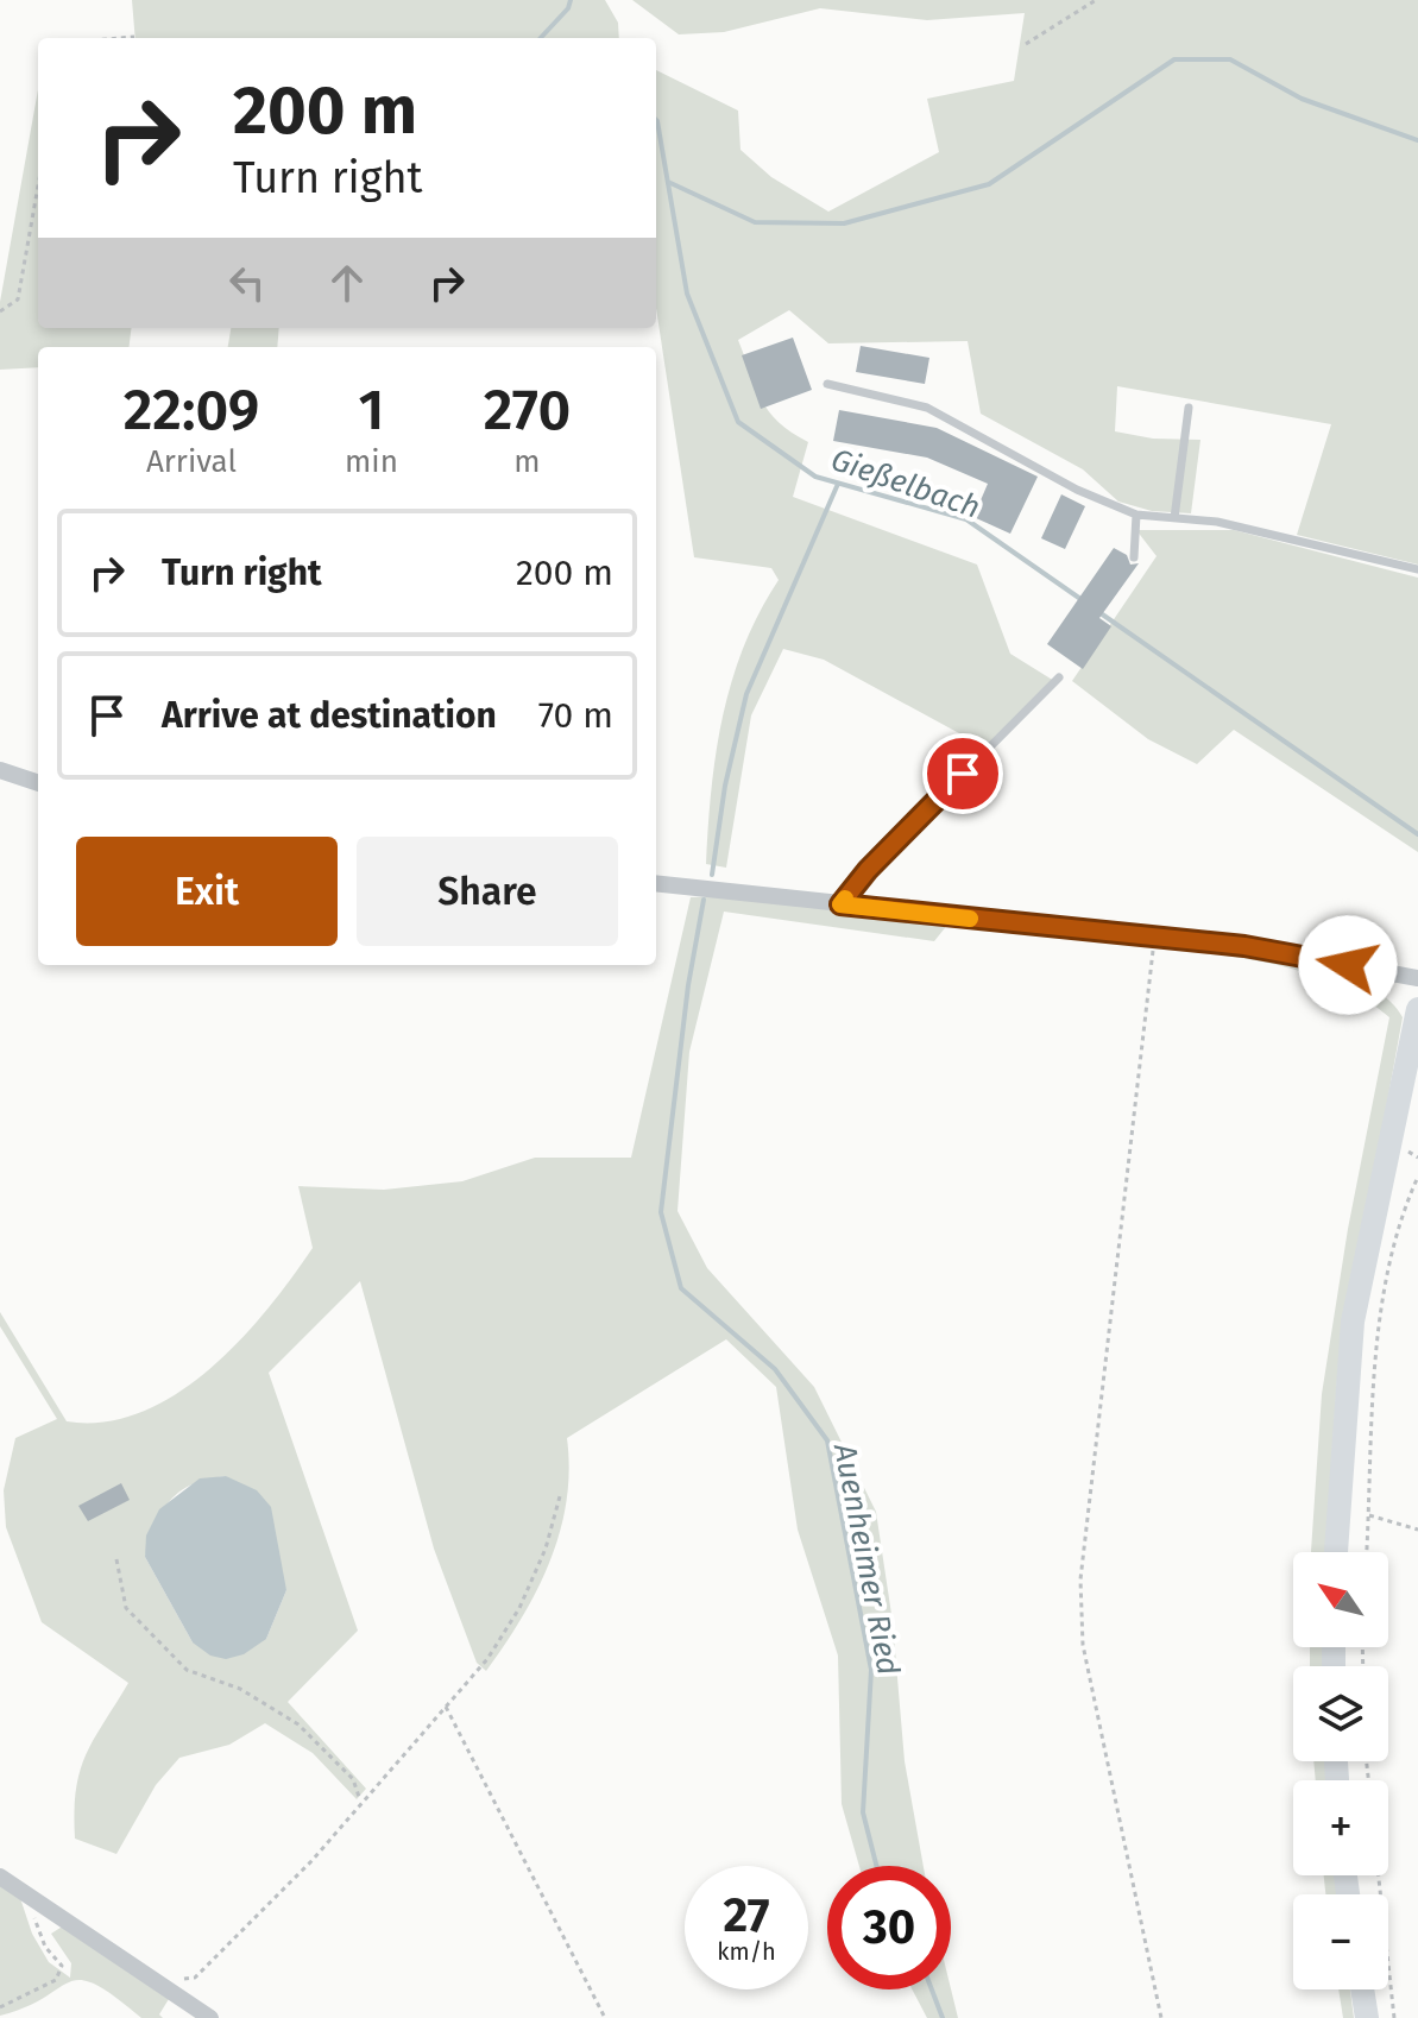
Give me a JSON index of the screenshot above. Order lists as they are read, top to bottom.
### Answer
{
  "water": ["Gießelbach", "Auenheimer Ried"],
  "north": "top left",
  "page": {
    "turn": ["200 m", "Turn right"],
    "eta": [
      "22:09",
      "Arrival",
      "1",
      "min",
      "270",
      "m"
    ],
    "list": [
      {
        "name": "Turn right",
        "value": "200 m"
      },
      {
        "name": "Arrive at destination",
        "value": "70 m"
      }
    ],
    "buttons": ["Exit", "Share"],
    "map_buttons": ["+", "−"],
    "speed": "27 km/h",
    "limit": "30"
  }
}
